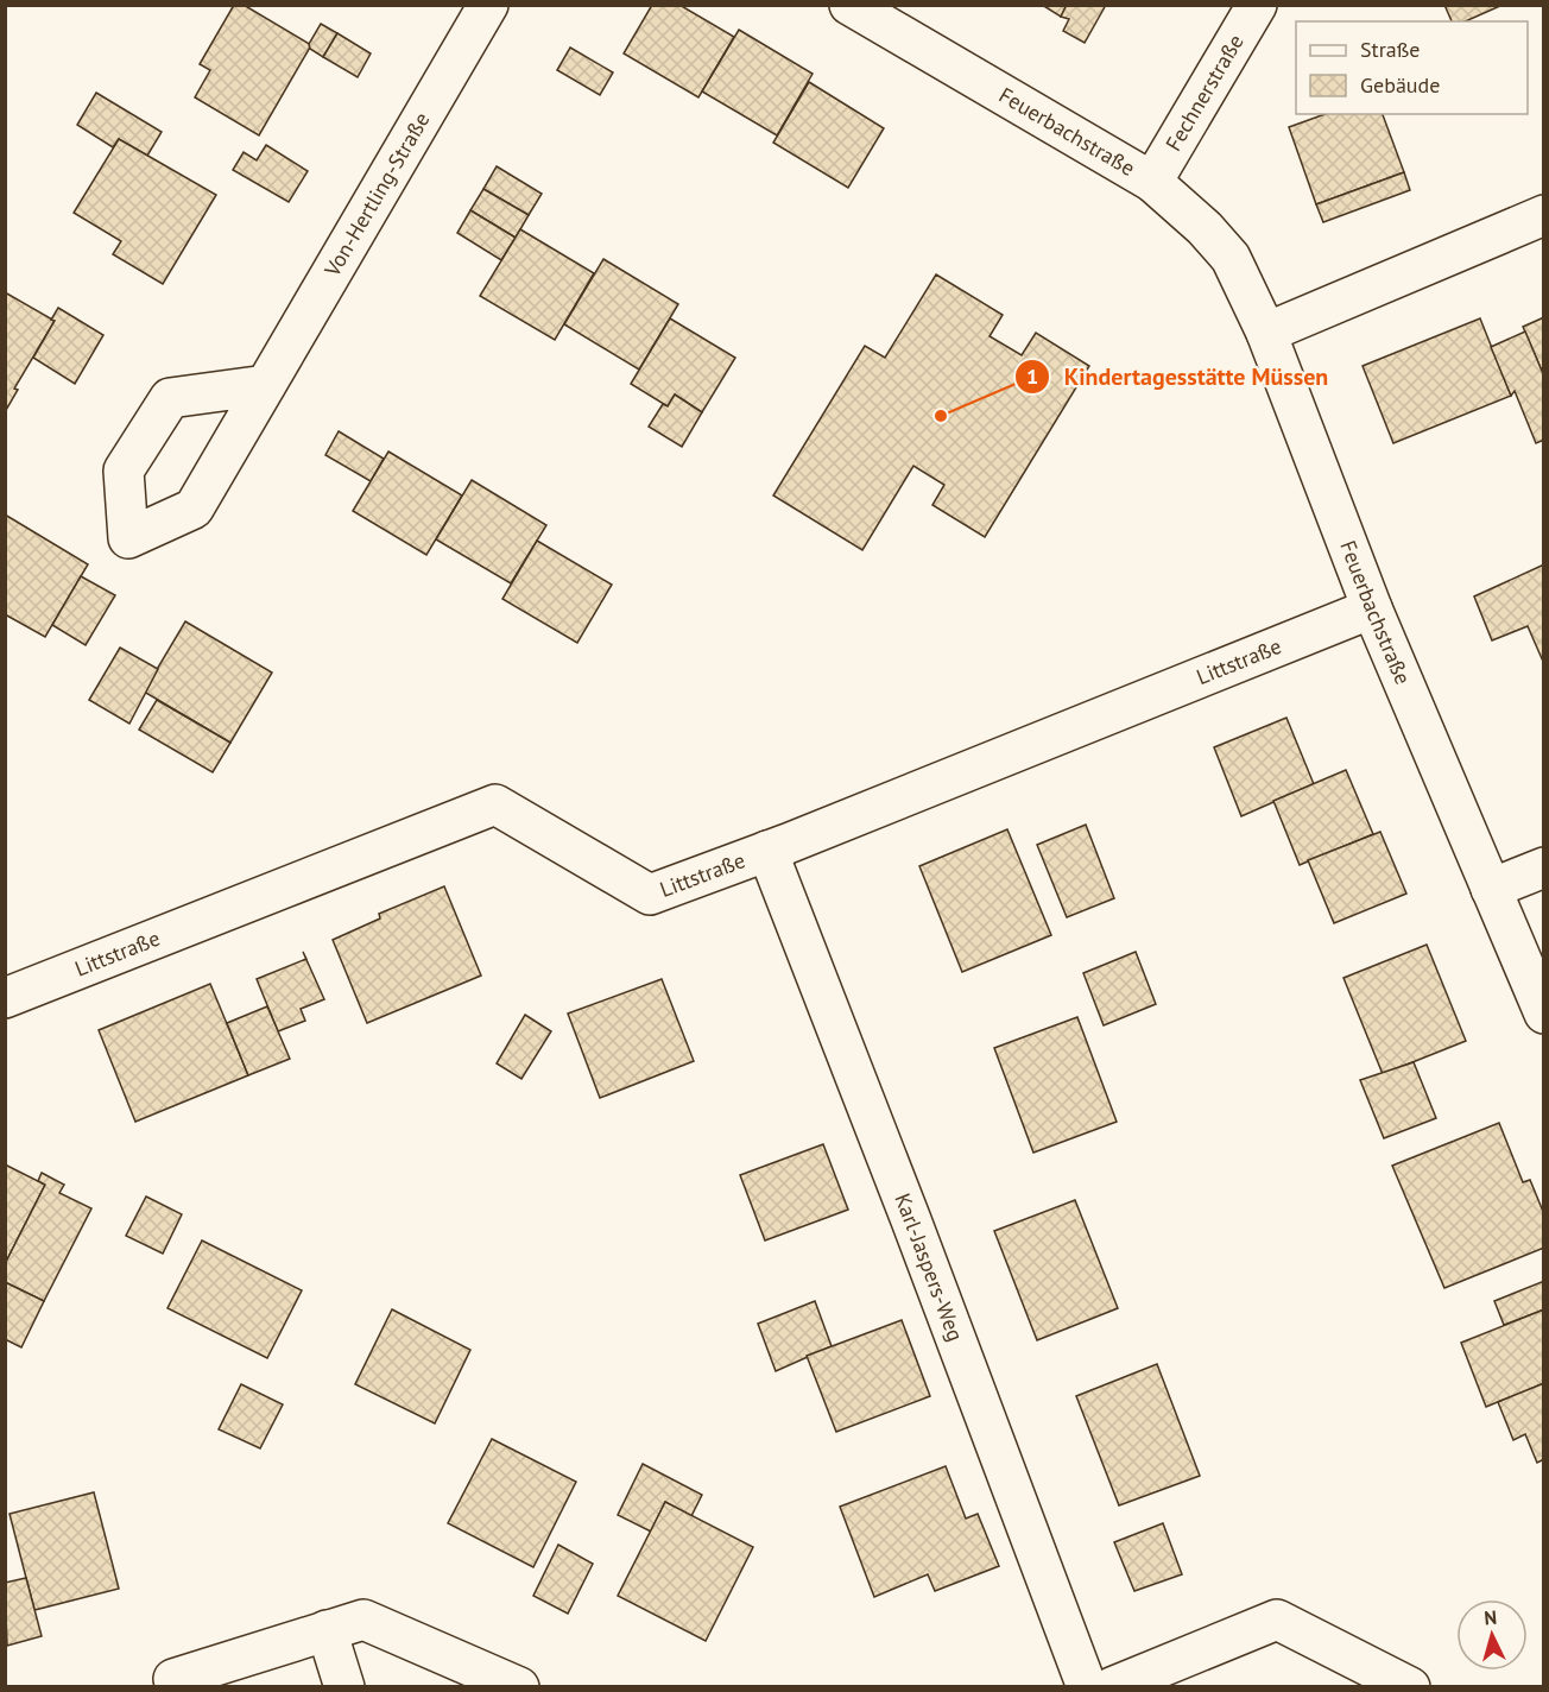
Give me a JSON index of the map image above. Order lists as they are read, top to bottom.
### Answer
{
  "streets": {
    "street": [
      "Fechnerstraße",
      "Feuerbachstraße",
      "Von-Hertling-Straße",
      "Littstraße",
      "Karl-Jaspers-Weg"
    ]
  },
  "crossings": [
    ["Fechnerstraße", "Feuerbachstraße"],
    ["Feuerbachstraße", "Littstraße"],
    ["Littstraße", "Karl-Jaspers-Weg"]
  ],
  "places": ["Kindertagesstätte Müssen"],
  "legend": ["Straße", "Gebäude"],
  "north": "top"
}
